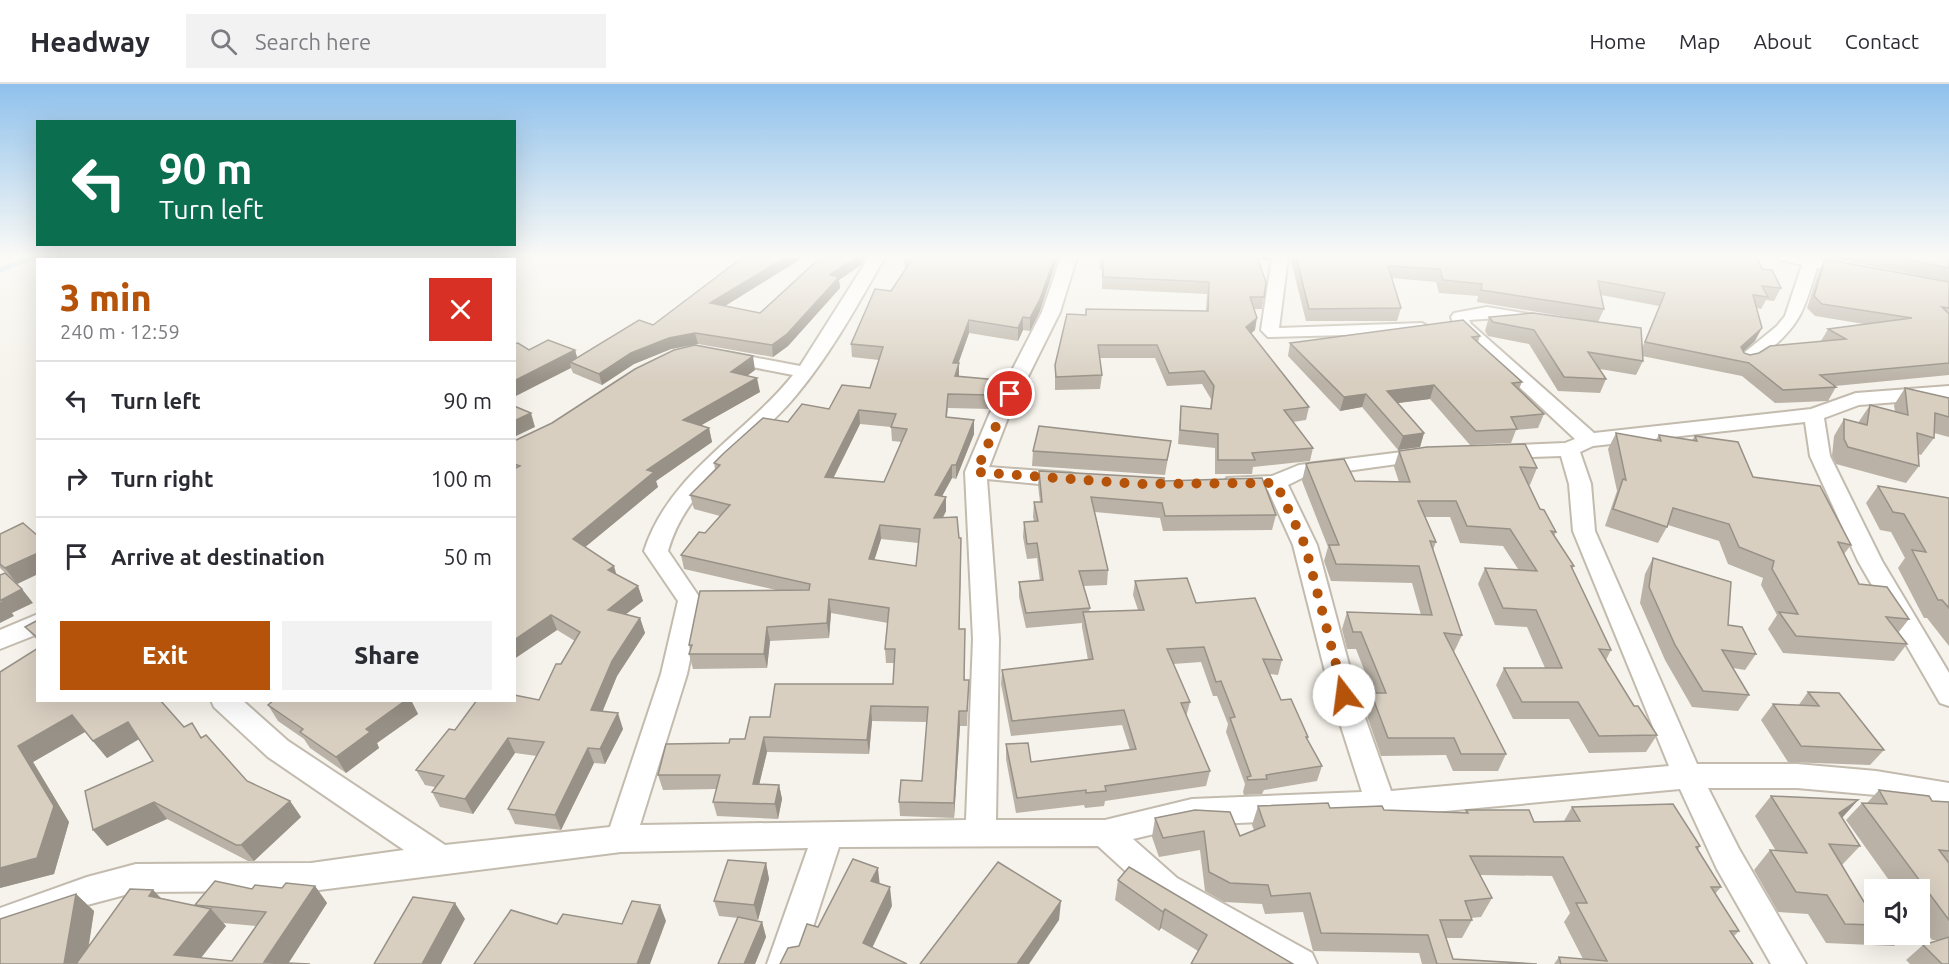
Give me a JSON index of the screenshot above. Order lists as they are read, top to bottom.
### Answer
{
  "page": {
    "header": "Headway",
    "search": "Search here",
    "nav": [
      "Home",
      "Map",
      "About",
      "Contact"
    ],
    "turn": ["90 m", "Turn left"],
    "heading": ["3 min", "240 m · 12:59"],
    "list": [
      {
        "name": "Turn left",
        "value": "90 m"
      },
      {
        "name": "Turn right",
        "value": "100 m"
      },
      {
        "name": "Arrive at destination",
        "value": "50 m"
      }
    ],
    "buttons": ["Exit", "Share"]
  }
}
